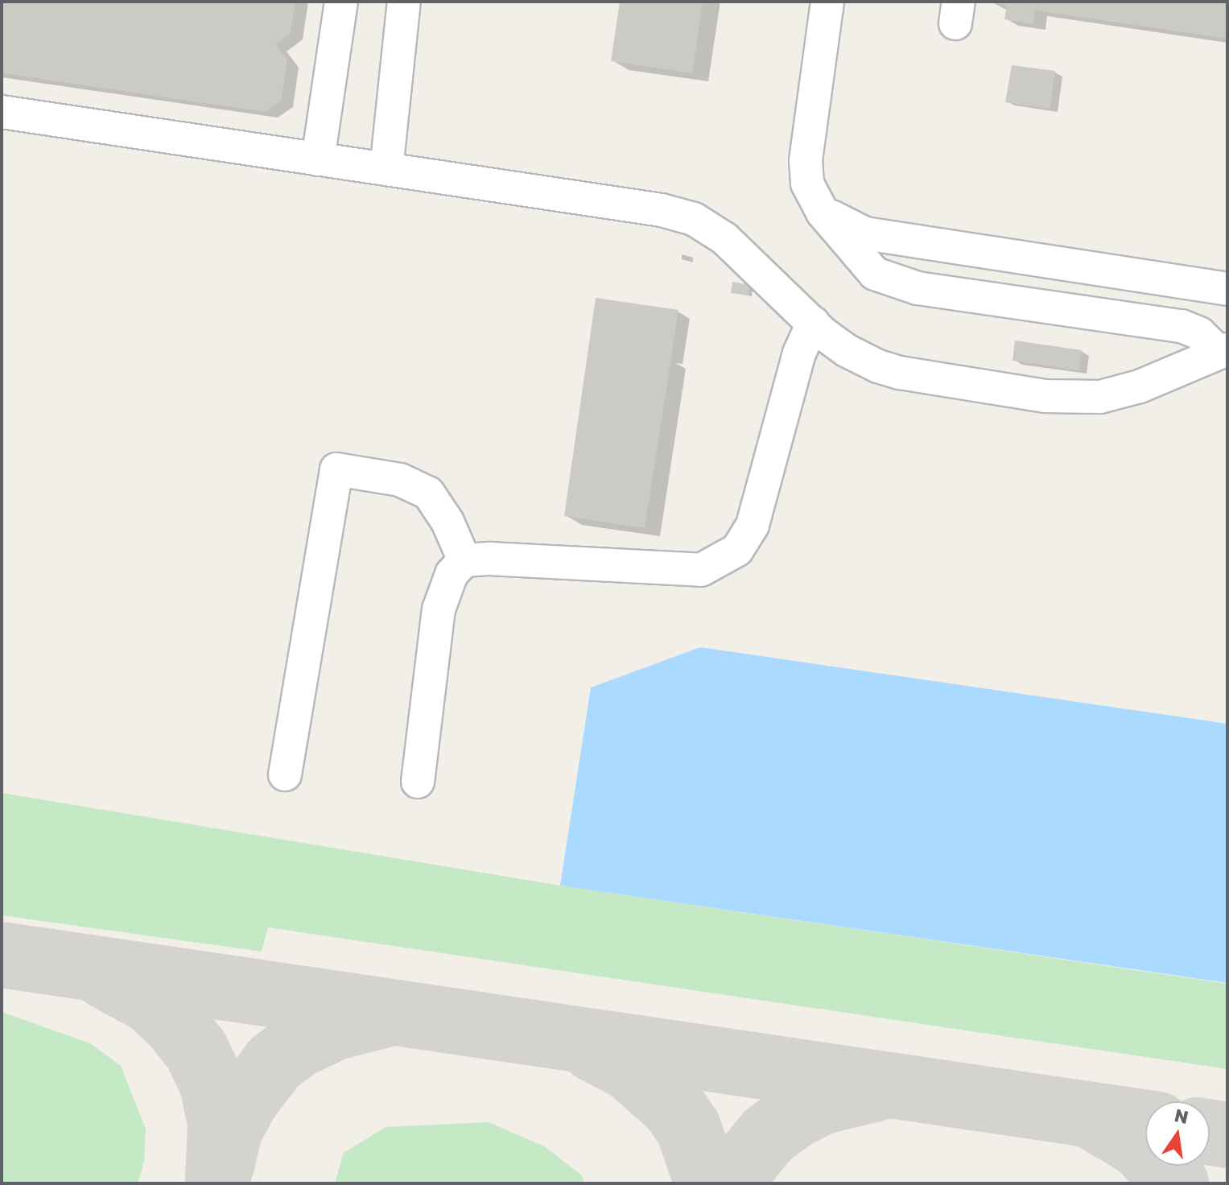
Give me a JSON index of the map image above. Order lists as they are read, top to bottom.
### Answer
{
  "north": "top"
}
